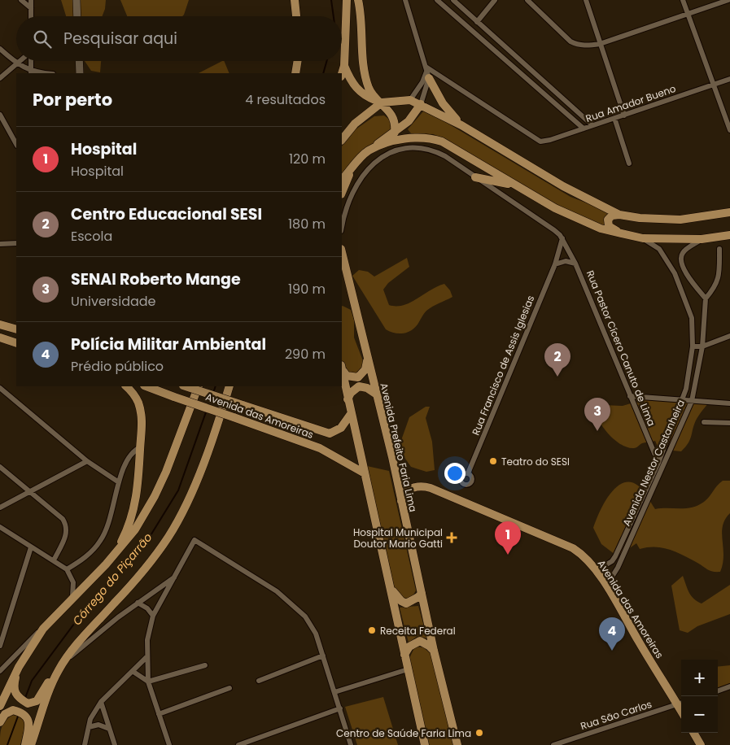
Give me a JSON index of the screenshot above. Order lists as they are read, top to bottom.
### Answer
{
  "streets": {
    "main road": ["Avenida das Amoreiras", "Avenida Prefeito Faria Lima"],
    "street": [
      "Rua Amador Bueno",
      "Rua Pastor Cícero Canuto de Lima",
      "Rua Francisco de Assis Iglesias",
      "Avenida Nestor Castanheira",
      "Rua São Carlos"
    ]
  },
  "crossings": [
    ["Rua Pastor Cícero Canuto de Lima", "Rua Francisco de Assis Iglesias"],
    ["Rua Pastor Cícero Canuto de Lima", "Avenida Nestor Castanheira"],
    ["Avenida das Amoreiras", "Avenida Prefeito Faria Lima"],
    ["Avenida das Amoreiras", "Avenida Nestor Castanheira"],
    ["Avenida das Amoreiras", "Rua São Carlos"]
  ],
  "water": ["Córrego do Piçarrão"],
  "places": {
    "other": ["Teatro do SESI", "Receita Federal", "Centro de Saúde Faria Lima"],
    "health": ["Hospital Municipal Doutor Mario Gatti"]
  },
  "page": {
    "search": "Pesquisar aqui",
    "heading": ["Por perto", "4 resultados"],
    "list": [
      {
        "mark": "1",
        "name": "Hospital",
        "note": "Hospital",
        "value": "120 m"
      },
      {
        "mark": "2",
        "name": "Centro Educacional SESI",
        "note": "Escola",
        "value": "180 m"
      },
      {
        "mark": "3",
        "name": "SENAI Roberto Mange",
        "note": "Universidade",
        "value": "190 m"
      },
      {
        "mark": "4",
        "name": "Polícia Militar Ambiental",
        "note": "Prédio público",
        "value": "290 m"
      }
    ],
    "pins": [
      "2",
      "3",
      "1",
      "4"
    ],
    "map_buttons": ["+", "−"]
  }
}
